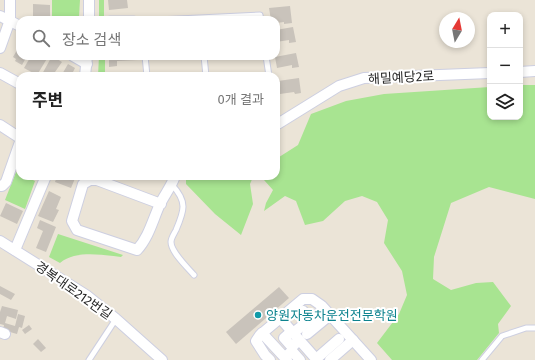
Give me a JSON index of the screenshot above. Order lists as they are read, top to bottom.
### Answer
{
  "streets": {
    "street": ["해밀예당2로", "경복대로212번길"]
  },
  "places": ["양원자동차운전전문학원"],
  "north": "top",
  "page": {
    "map_buttons": ["+", "−"],
    "search": "장소 검색",
    "heading": ["주변", "0개 결과"]
  }
}
